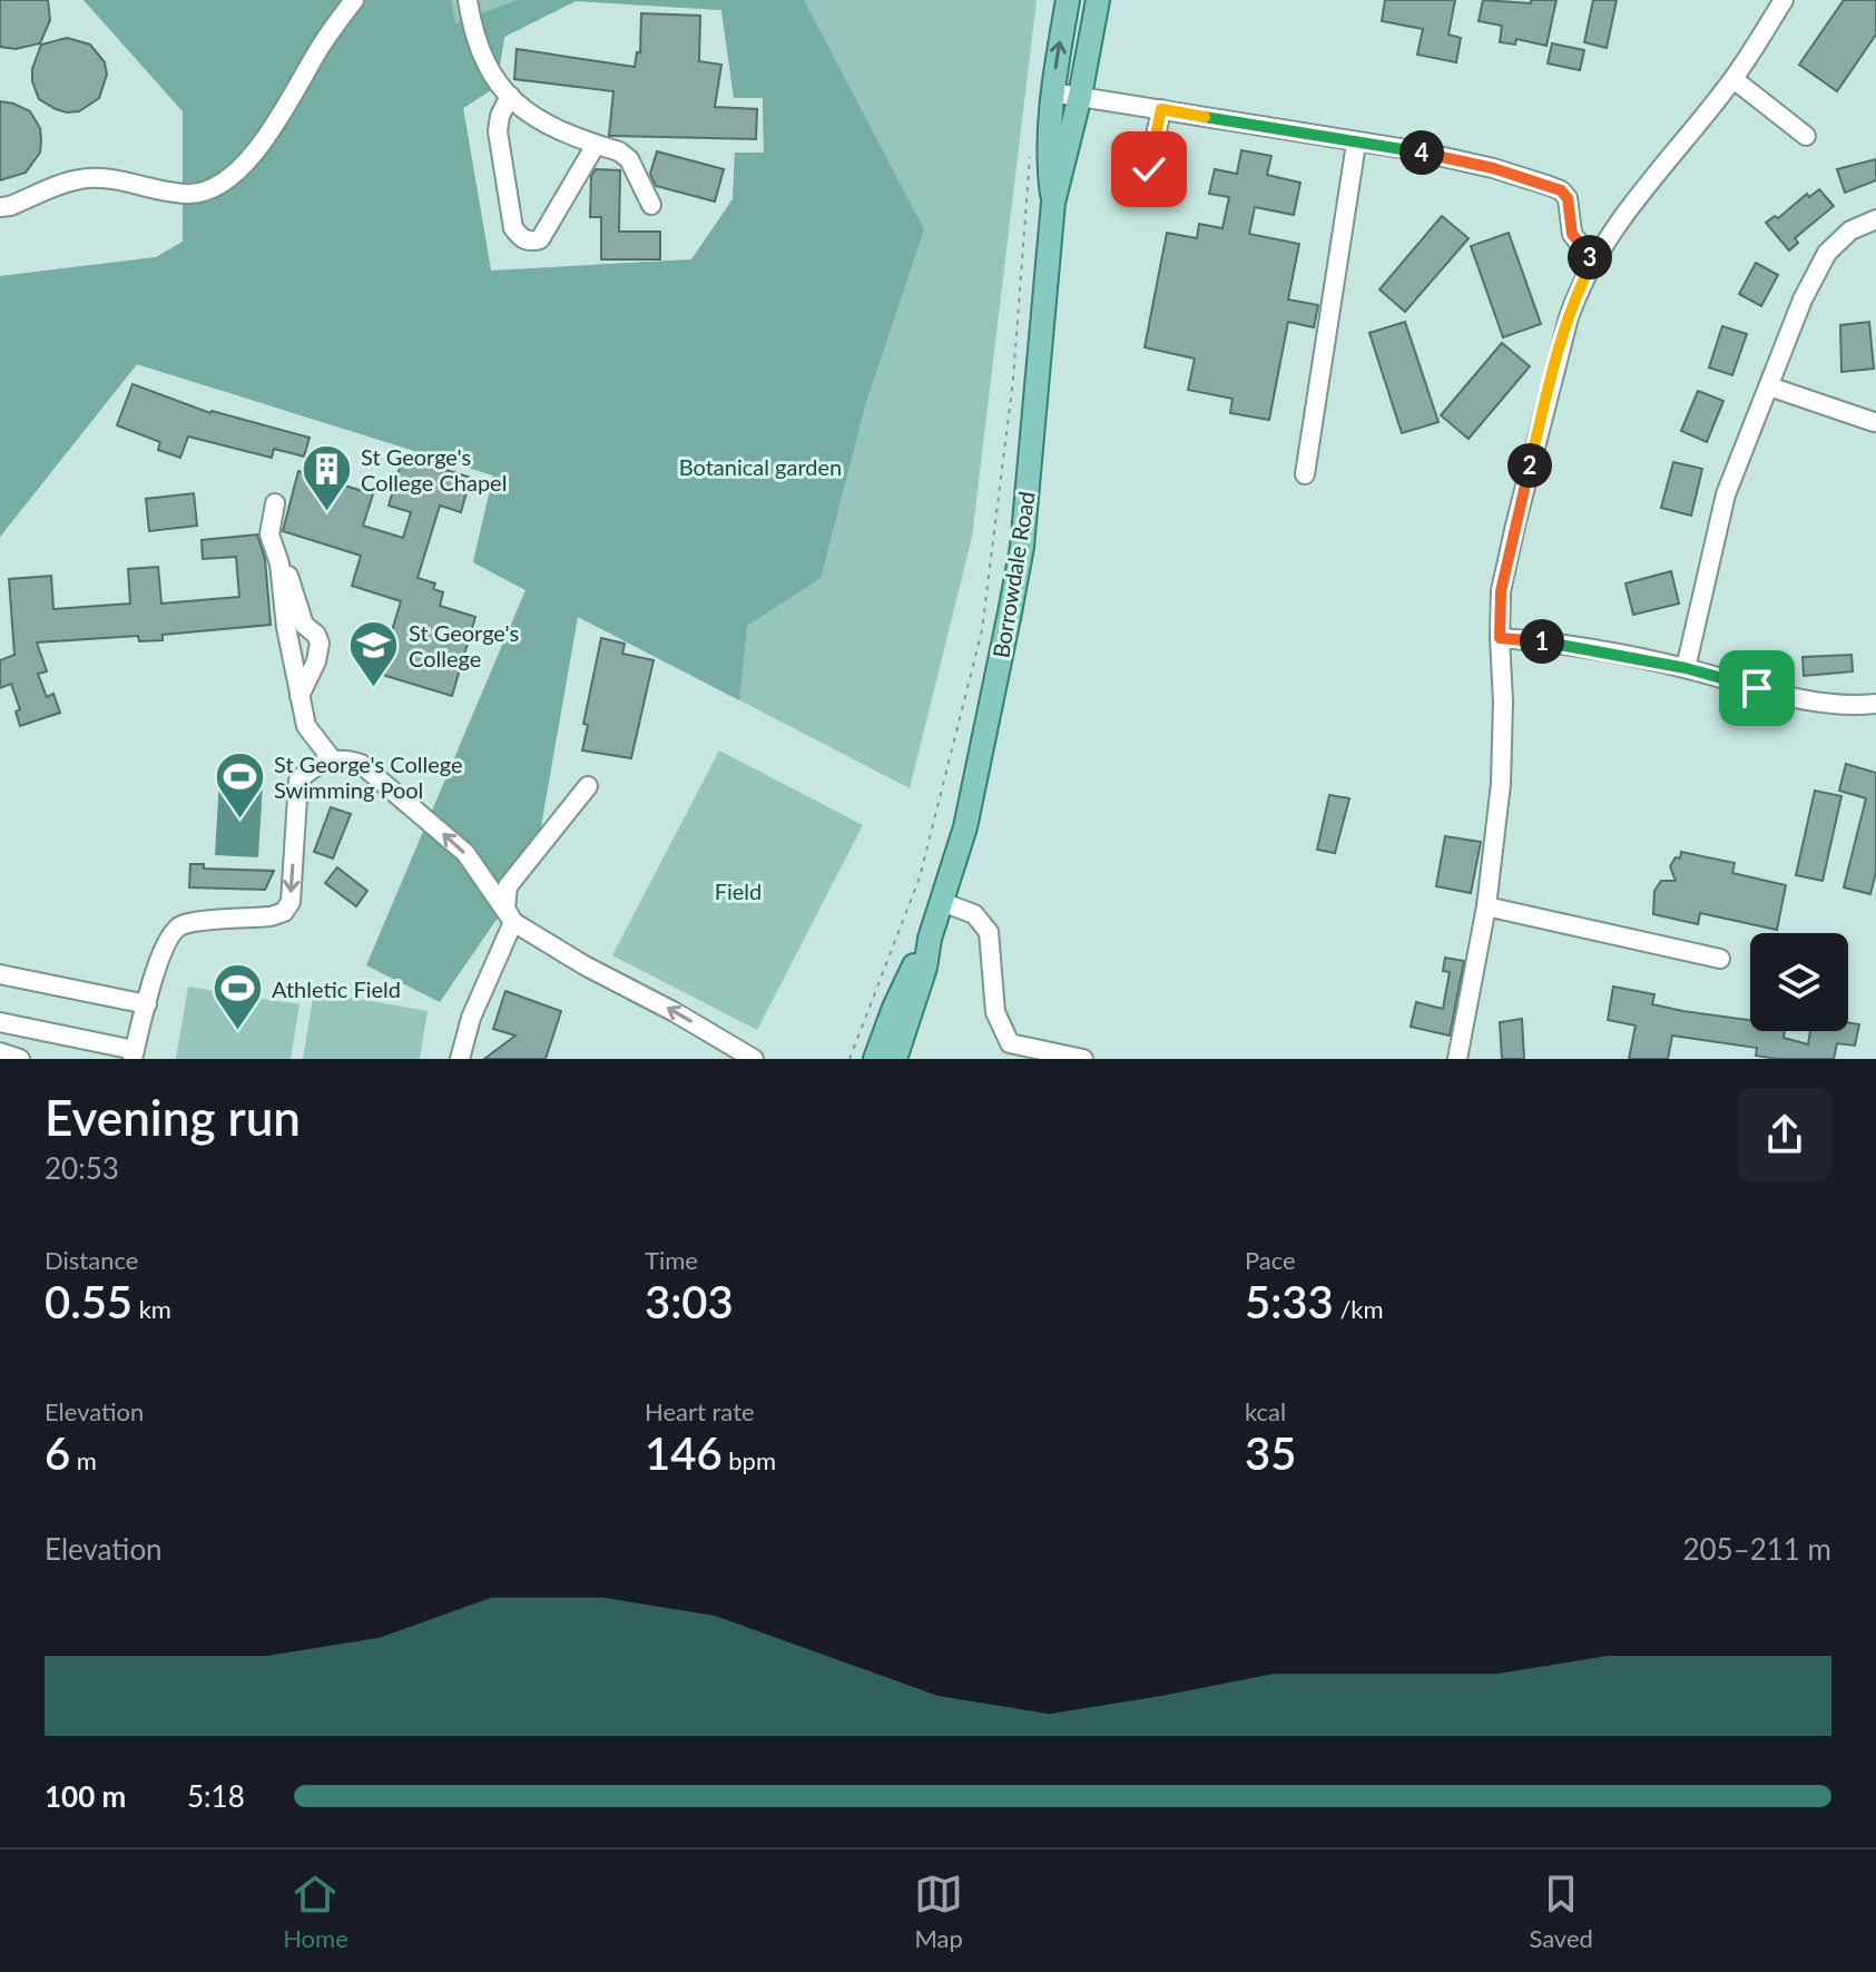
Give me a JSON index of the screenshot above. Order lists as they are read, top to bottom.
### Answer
{
  "streets": {
    "main road": ["Borrowdale Road"]
  },
  "parks": ["Botanical garden", "Field"],
  "places": {
    "building": ["St George's College Chapel"],
    "school or university": ["St George's College"],
    "sports": ["St George's College Swimming Pool", "Athletic Field"]
  },
  "page": {
    "pins": [
      "4",
      "3",
      "2",
      "1"
    ],
    "heading": ["Evening run", "20:53"],
    "stats": [
      ["Distance", "0.55 km"],
      ["Time", "3:03"],
      ["Pace", "5:33 /km"],
      ["Elevation", "6 m"],
      ["Heart rate", "146 bpm"],
      ["kcal", "35"]
    ],
    "chart": ["Elevation", "205–211 m"],
    "list": [
      {
        "name": "100 m",
        "note": "5:18"
      }
    ],
    "tabs": ["Home", "Map", "Saved"]
  }
}
